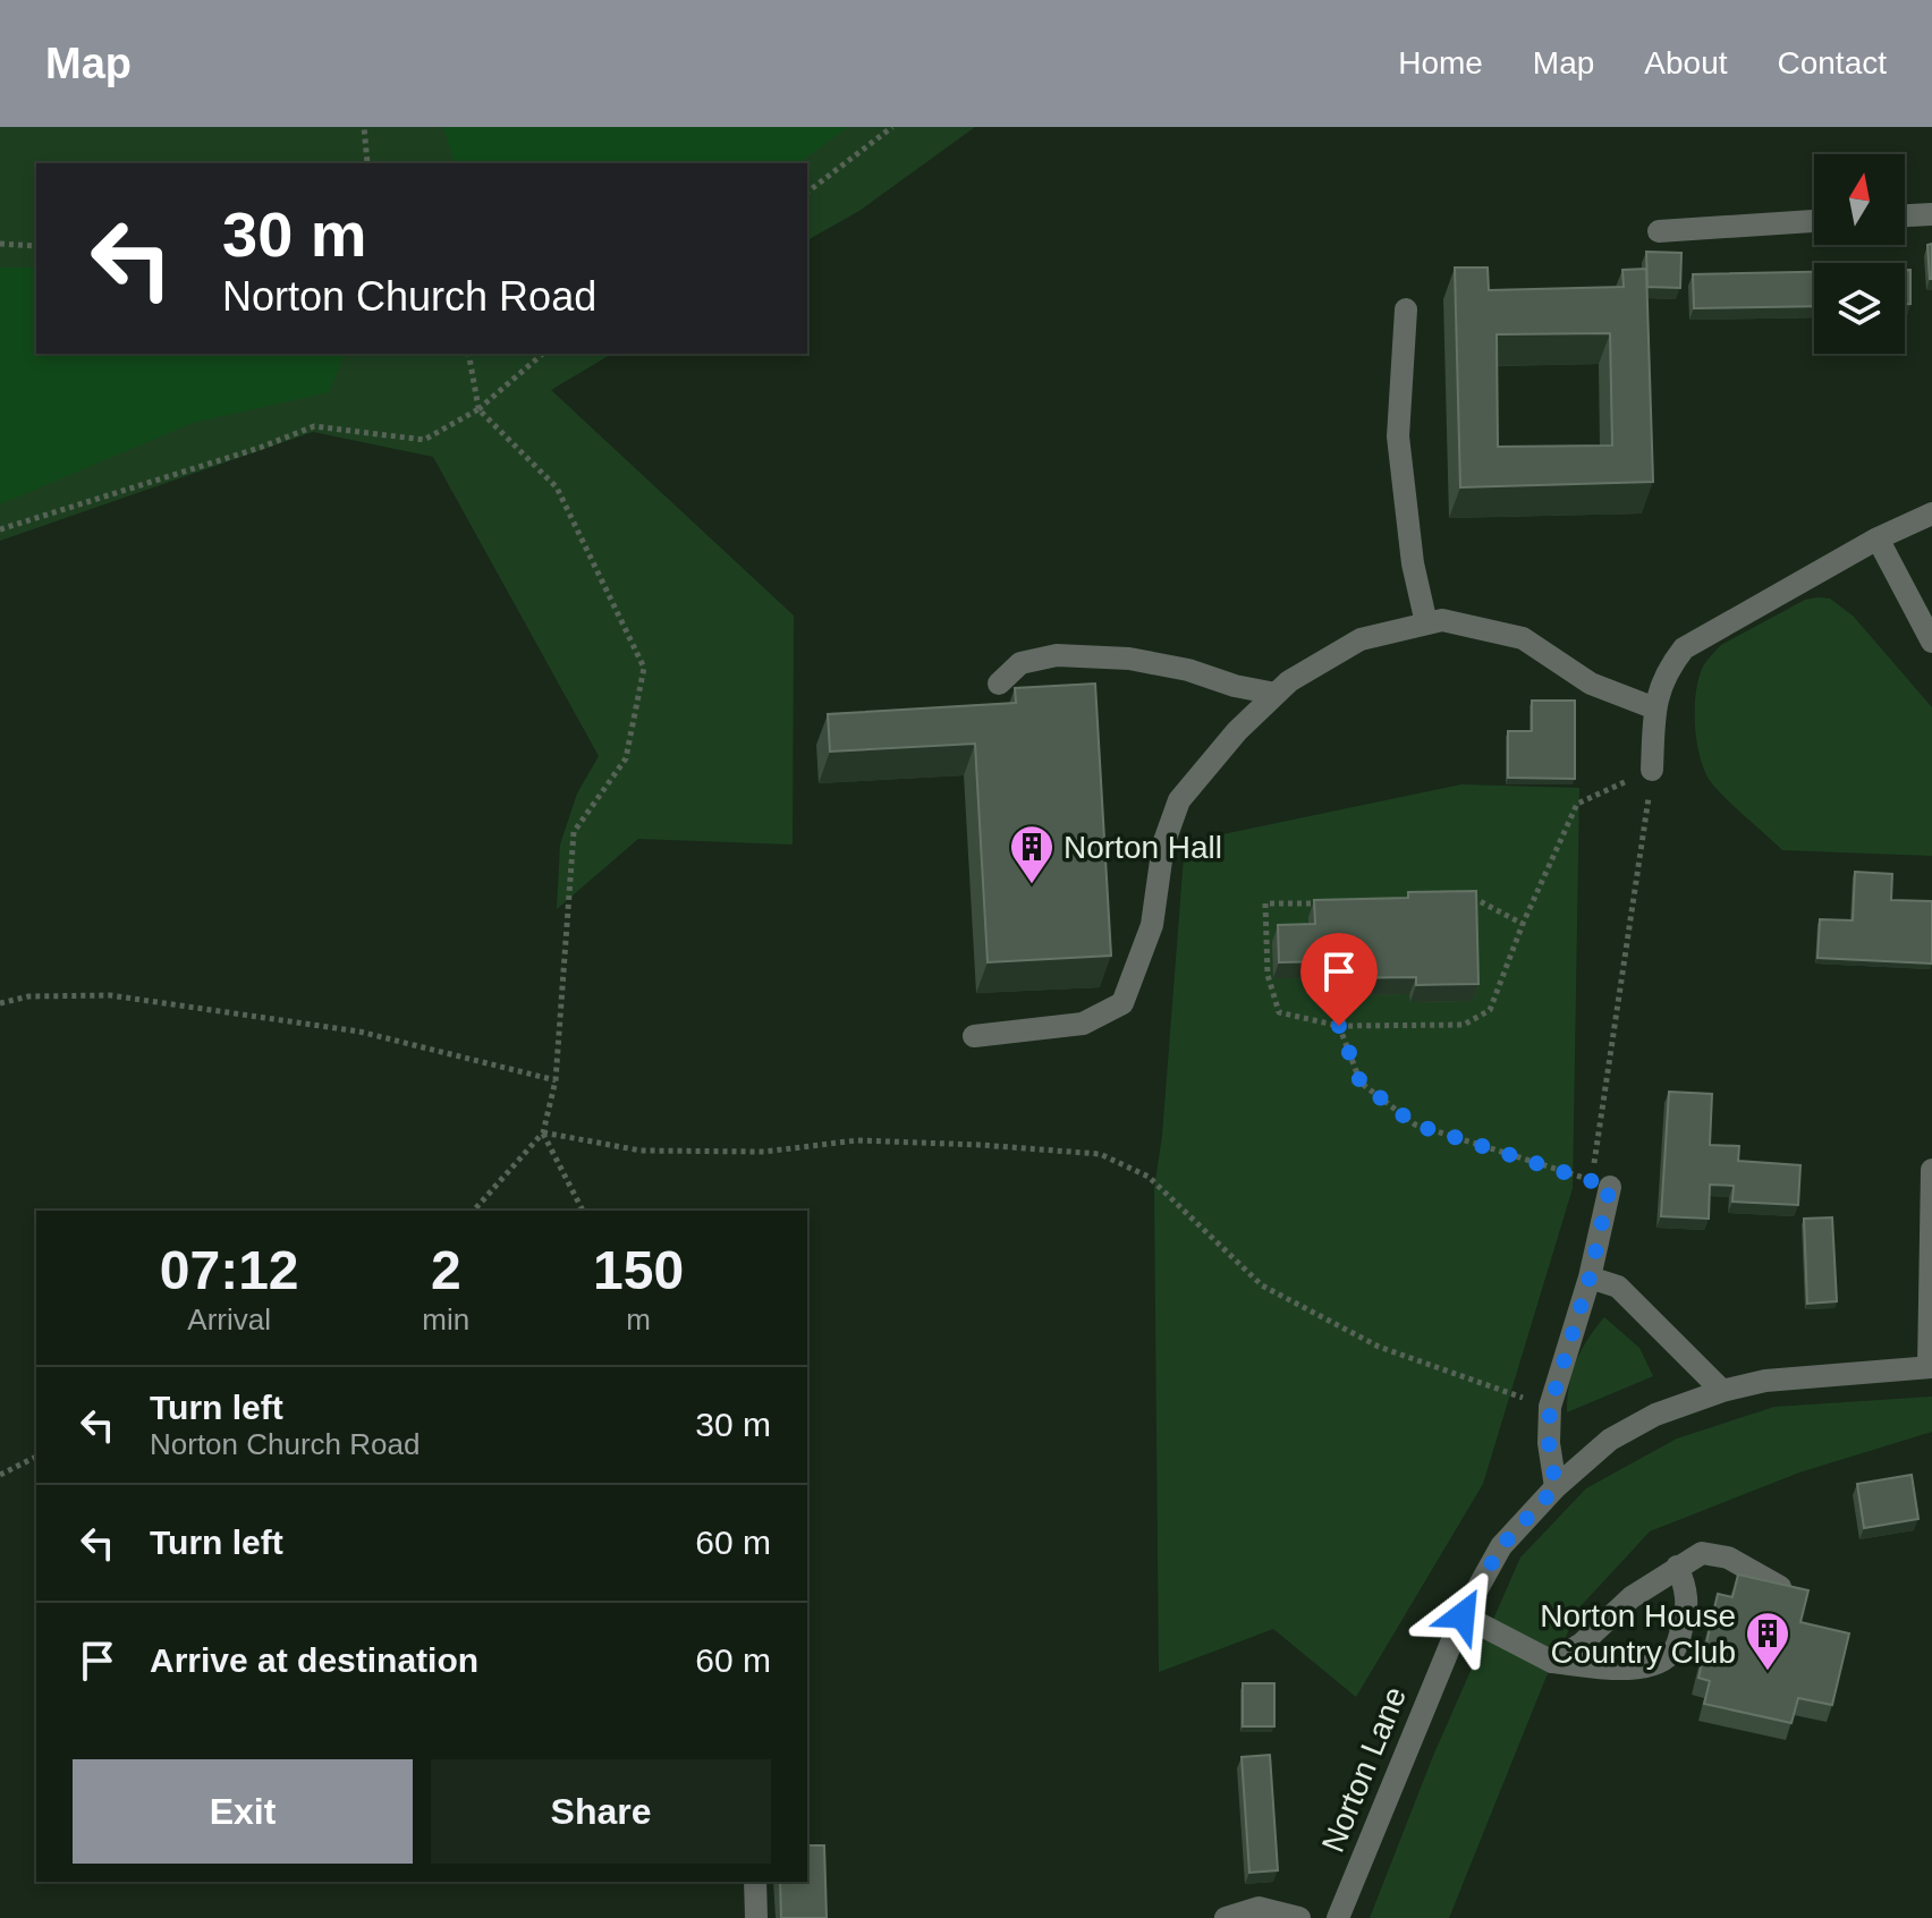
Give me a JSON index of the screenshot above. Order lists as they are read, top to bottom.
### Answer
{
  "streets": {
    "street": ["Norton Lane"]
  },
  "places": {
    "building": ["Norton Hall", "Norton House Country Club"]
  },
  "north": "top",
  "page": {
    "header": "Map",
    "nav": [
      "Home",
      "Map",
      "About",
      "Contact"
    ],
    "turn": ["30 m", "Norton Church Road"],
    "eta": [
      "07:12",
      "Arrival",
      "2",
      "min",
      "150",
      "m"
    ],
    "list": [
      {
        "name": "Turn left",
        "note": "Norton Church Road",
        "value": "30 m"
      },
      {
        "name": "Turn left",
        "value": "60 m"
      },
      {
        "name": "Arrive at destination",
        "value": "60 m"
      }
    ],
    "buttons": ["Exit", "Share"]
  }
}
